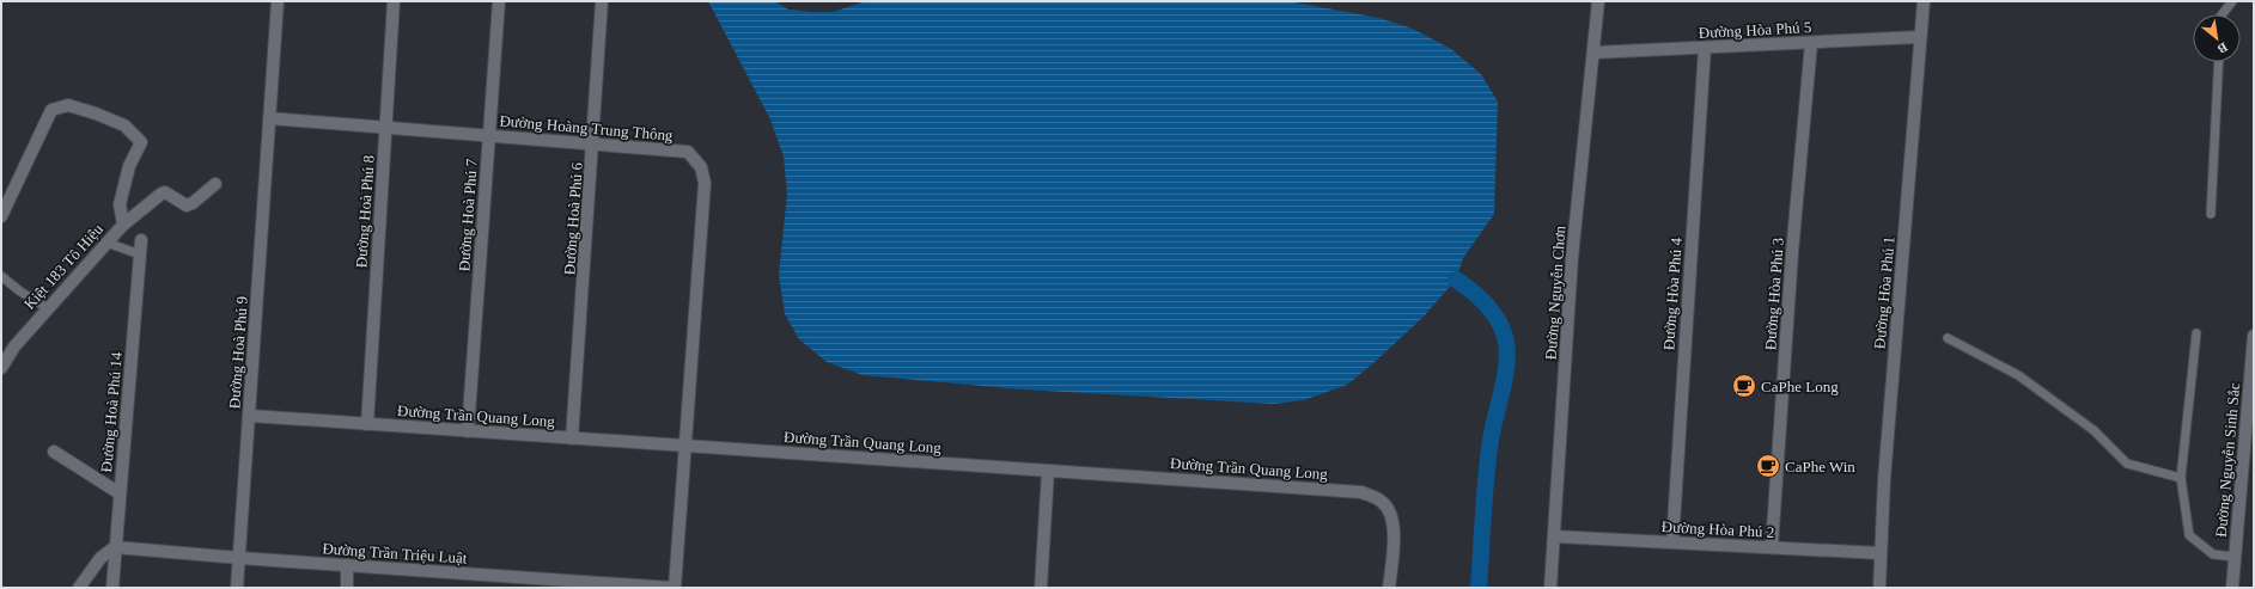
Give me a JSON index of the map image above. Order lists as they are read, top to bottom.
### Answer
{
  "streets": {
    "street": [
      "Đường Hòa Phú 5",
      "Đường Hoàng Trung Thông",
      "Đường Hoà Phú 8",
      "Đường Hoà Phú 7",
      "Đường Hoà Phú 6",
      "Kiệt 183 Tô Hiệu",
      "Đường Nguyễn Chơn",
      "Đường Hòa Phú 1",
      "Đường Hòa Phú 4",
      "Đường Hòa Phú 3",
      "Đường Hoà Phú 9",
      "Đường Hoà Phú 14",
      "Đường Trần Quang Long",
      "Đường Nguyễn Sinh Sắc",
      "Đường Hòa Phú 2",
      "Đường Trần Triệu Luật"
    ]
  },
  "crossings": [
    ["Đường Hòa Phú 5", "Đường Nguyễn Chơn"],
    ["Đường Hòa Phú 5", "Đường Hòa Phú 1"],
    ["Đường Hòa Phú 5", "Đường Hòa Phú 4"],
    ["Đường Hòa Phú 5", "Đường Hòa Phú 3"],
    ["Đường Hoàng Trung Thông", "Đường Hoà Phú 8"],
    ["Đường Hoàng Trung Thông", "Đường Hoà Phú 7"],
    ["Đường Hoàng Trung Thông", "Đường Hoà Phú 6"],
    ["Đường Hoàng Trung Thông", "Đường Hoà Phú 9"],
    ["Đường Hoàng Trung Thông", "Đường Trần Quang Long"],
    ["Đường Hoàng Trung Thông", "Đường Trần Triệu Luật"],
    ["Đường Hoà Phú 8", "Đường Trần Quang Long"],
    ["Đường Hoà Phú 7", "Đường Trần Quang Long"],
    ["Đường Hoà Phú 6", "Đường Trần Quang Long"],
    ["Đường Nguyễn Chơn", "Đường Hòa Phú 2"],
    ["Đường Hòa Phú 1", "Đường Hòa Phú 2"],
    ["Đường Hòa Phú 4", "Đường Hòa Phú 2"],
    ["Đường Hòa Phú 3", "Đường Hòa Phú 2"],
    ["Đường Hoà Phú 9", "Đường Trần Quang Long"],
    ["Đường Hoà Phú 9", "Đường Trần Triệu Luật"],
    ["Đường Hoà Phú 14", "Đường Trần Triệu Luật"]
  ],
  "places": {
    "cafe": ["CaPhe Long", "CaPhe Win"]
  },
  "north": "bottom right"
}
